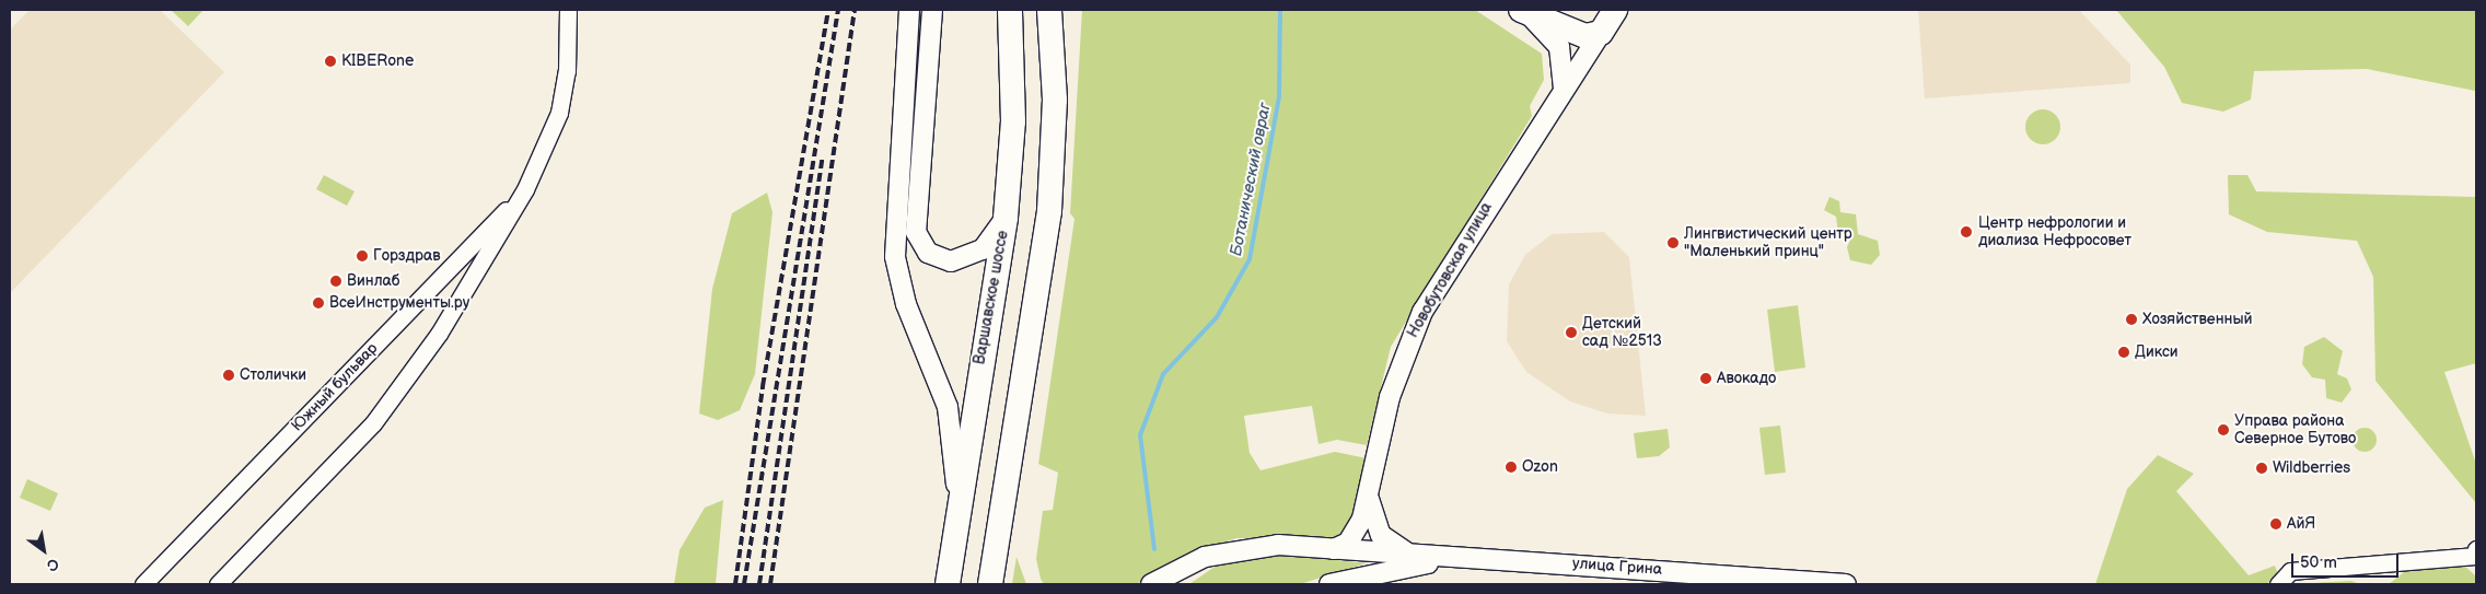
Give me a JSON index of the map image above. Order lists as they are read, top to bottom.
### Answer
{
  "streets": {
    "main road": ["Новобутовская улица", "Варшавское шоссе"],
    "street": ["Южный бульвар", "улица Грина"]
  },
  "crossings": [
    ["Новобутовская улица", "улица Грина"]
  ],
  "water": ["Ботанический овраг"],
  "places": [
    "KIBERone",
    "Центр нефрологии и диализа Нефросовет",
    "Лингвистический центр \"Маленький принц\"",
    "Горздрав",
    "Винлаб",
    "ВсеИнструменты.ру",
    "Хозяйственный",
    "Детский сад №2513",
    "Дикси",
    "Столички",
    "Авокадо",
    "Управа района Северное Бутово",
    "Ozon",
    "Wildberries",
    "АйЯ"
  ],
  "scale_bar": "50 m",
  "north": "bottom right"
}
